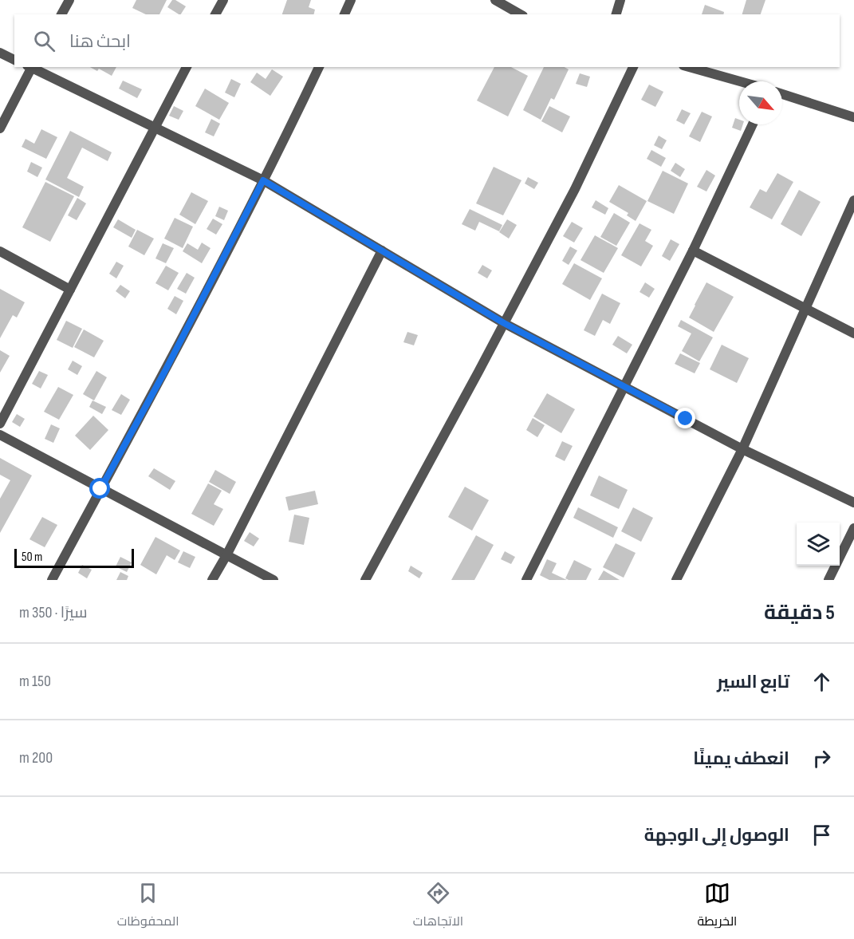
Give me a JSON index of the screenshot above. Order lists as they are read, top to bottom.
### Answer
{
  "scale_bar": "50 m",
  "north": "bottom right",
  "page": {
    "search": "ابحث هنا",
    "scale": "50 m",
    "heading": ["5 دقيقة", "سيرًا · 350 m"],
    "list": [
      ["تابع السير", "150 m"],
      ["انعطف يمينًا", "200 m"],
      "الوصول إلى الوجهة"
    ],
    "nav": ["الخريطة", "الاتجاهات", "المحفوظات"]
  }
}
